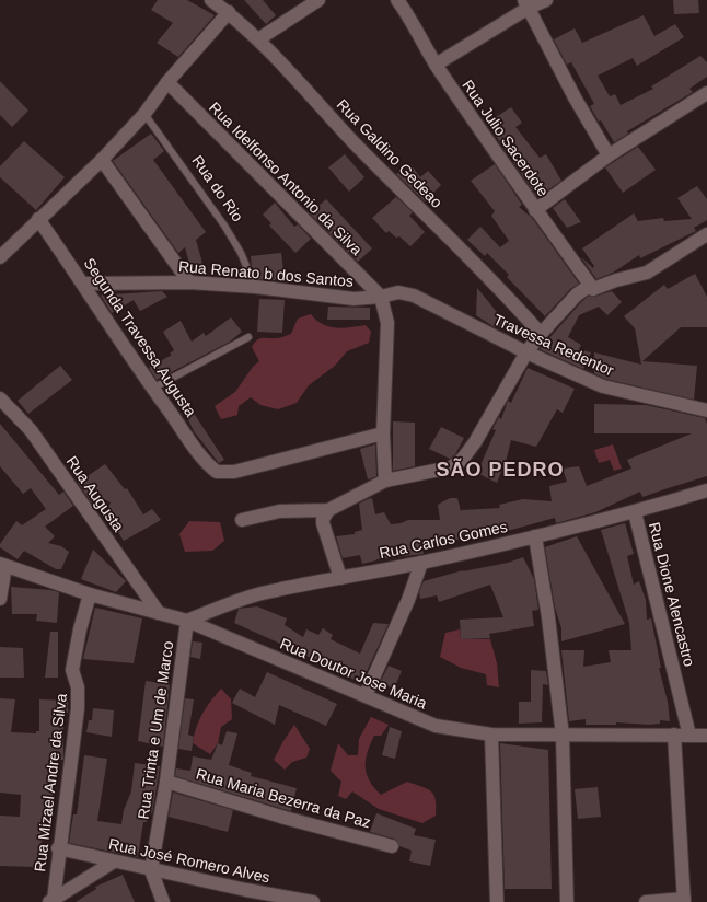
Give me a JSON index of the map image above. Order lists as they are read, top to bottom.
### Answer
{
  "streets": {
    "street": [
      "Rua Julio Sacerdote",
      "Rua Galdino Gedeao",
      "Rua Idelfonso Antonio da Silva",
      "Rua Renato b dos Santos",
      "Segunda Travessa Augusta",
      "Travessa Redentor",
      "Rua Augusta",
      "Rua Carlos Gomes",
      "Rua Dione Alencastro",
      "Rua Doutor Jose Maria",
      "Rua Trinta e Um de Marco",
      "Rua Mizael Andre da Silva",
      "Rua Maria Bezerra da Paz",
      "Rua José Romero Alves"
    ],
    "lane": ["Rua do Rio"]
  },
  "crossings": [
    ["Rua Idelfonso Antonio da Silva", "Rua Renato b dos Santos"],
    ["Rua Idelfonso Antonio da Silva", "Travessa Redentor"],
    ["Rua do Rio", "Rua Renato b dos Santos"],
    ["Rua Renato b dos Santos", "Segunda Travessa Augusta"],
    ["Rua Renato b dos Santos", "Travessa Redentor"],
    ["Rua Augusta", "Rua Doutor Jose Maria"],
    ["Rua Carlos Gomes", "Rua Dione Alencastro"],
    ["Rua Carlos Gomes", "Rua Doutor Jose Maria"],
    ["Rua Carlos Gomes", "Rua Trinta e Um de Marco"],
    ["Rua Dione Alencastro", "Rua Doutor Jose Maria"],
    ["Rua Doutor Jose Maria", "Rua Trinta e Um de Marco"],
    ["Rua Doutor Jose Maria", "Rua Mizael Andre da Silva"],
    ["Rua Trinta e Um de Marco", "Rua Maria Bezerra da Paz"],
    ["Rua Trinta e Um de Marco", "Rua José Romero Alves"],
    ["Rua Mizael Andre da Silva", "Rua José Romero Alves"]
  ],
  "districts": ["SÃO PEDRO"]
}
